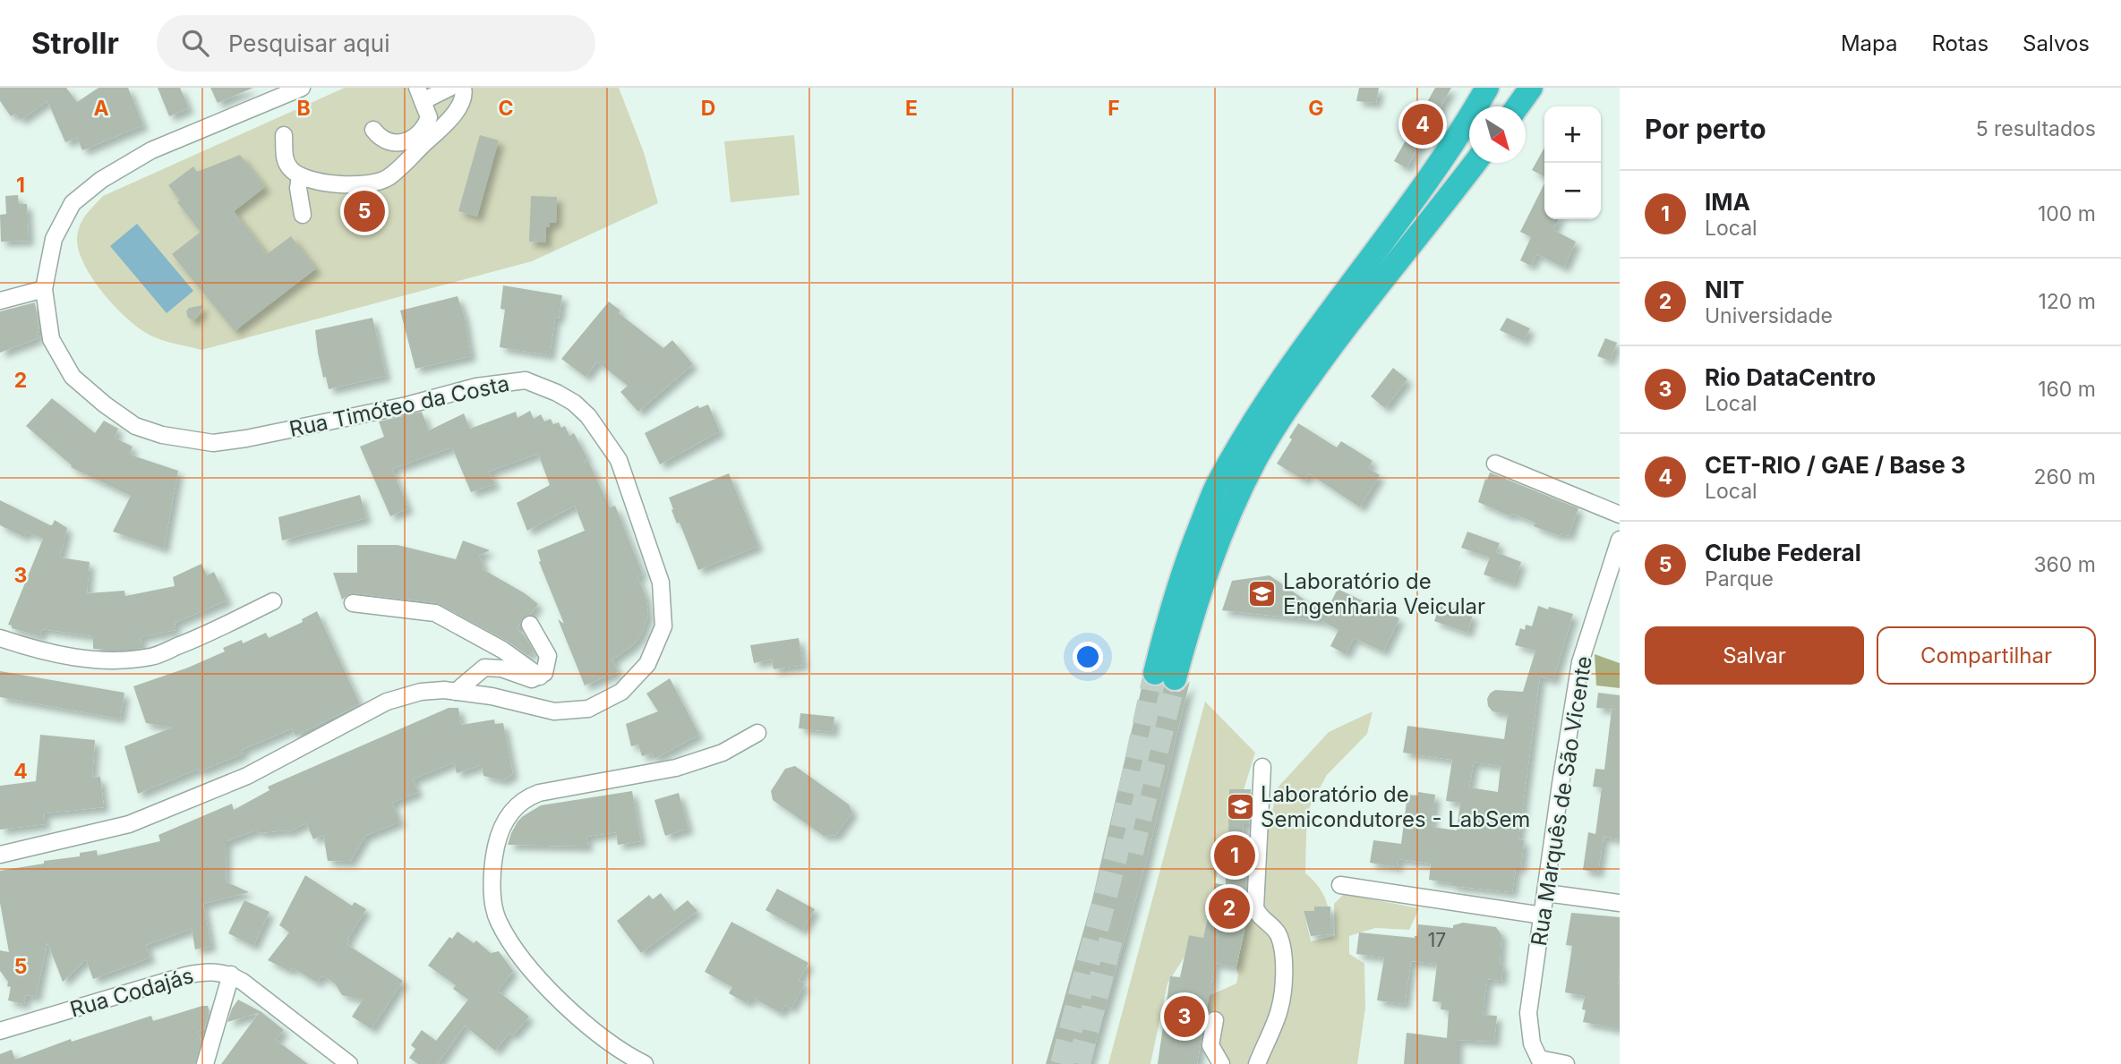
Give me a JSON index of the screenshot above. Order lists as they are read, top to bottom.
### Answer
{
  "streets": {
    "street": ["Rua Timóteo da Costa", "Rua Marquês de São Vicente", "Rua Codajás"]
  },
  "places": {
    "school or university": ["Laboratório de Engenharia Veicular", "Laboratório de Semicondutores - LabSem"]
  },
  "house_numbers": ["17"],
  "north": "bottom right",
  "page": {
    "header": "Strollr",
    "search": "Pesquisar aqui",
    "nav": ["Mapa", "Rotas", "Salvos"],
    "heading": ["Por perto", "5 resultados"],
    "pins": [
      "4",
      "5",
      "1",
      "2",
      "3"
    ],
    "map_buttons": ["+", "−"],
    "list": [
      {
        "mark": "1",
        "name": "IMA",
        "note": "Local",
        "value": "100 m"
      },
      {
        "mark": "2",
        "name": "NIT",
        "note": "Universidade",
        "value": "120 m"
      },
      {
        "mark": "3",
        "name": "Rio DataCentro",
        "note": "Local",
        "value": "160 m"
      },
      {
        "mark": "4",
        "name": "CET-RIO / GAE / Base 3",
        "note": "Local",
        "value": "260 m"
      },
      {
        "mark": "5",
        "name": "Clube Federal",
        "note": "Parque",
        "value": "360 m"
      }
    ],
    "buttons": ["Salvar", "Compartilhar"]
  },
  "grid": {
    "columns": [
      "A",
      "B",
      "C",
      "D",
      "E",
      "F",
      "G"
    ],
    "rows": [
      "1",
      "2",
      "3",
      "4",
      "5"
    ]
  }
}
